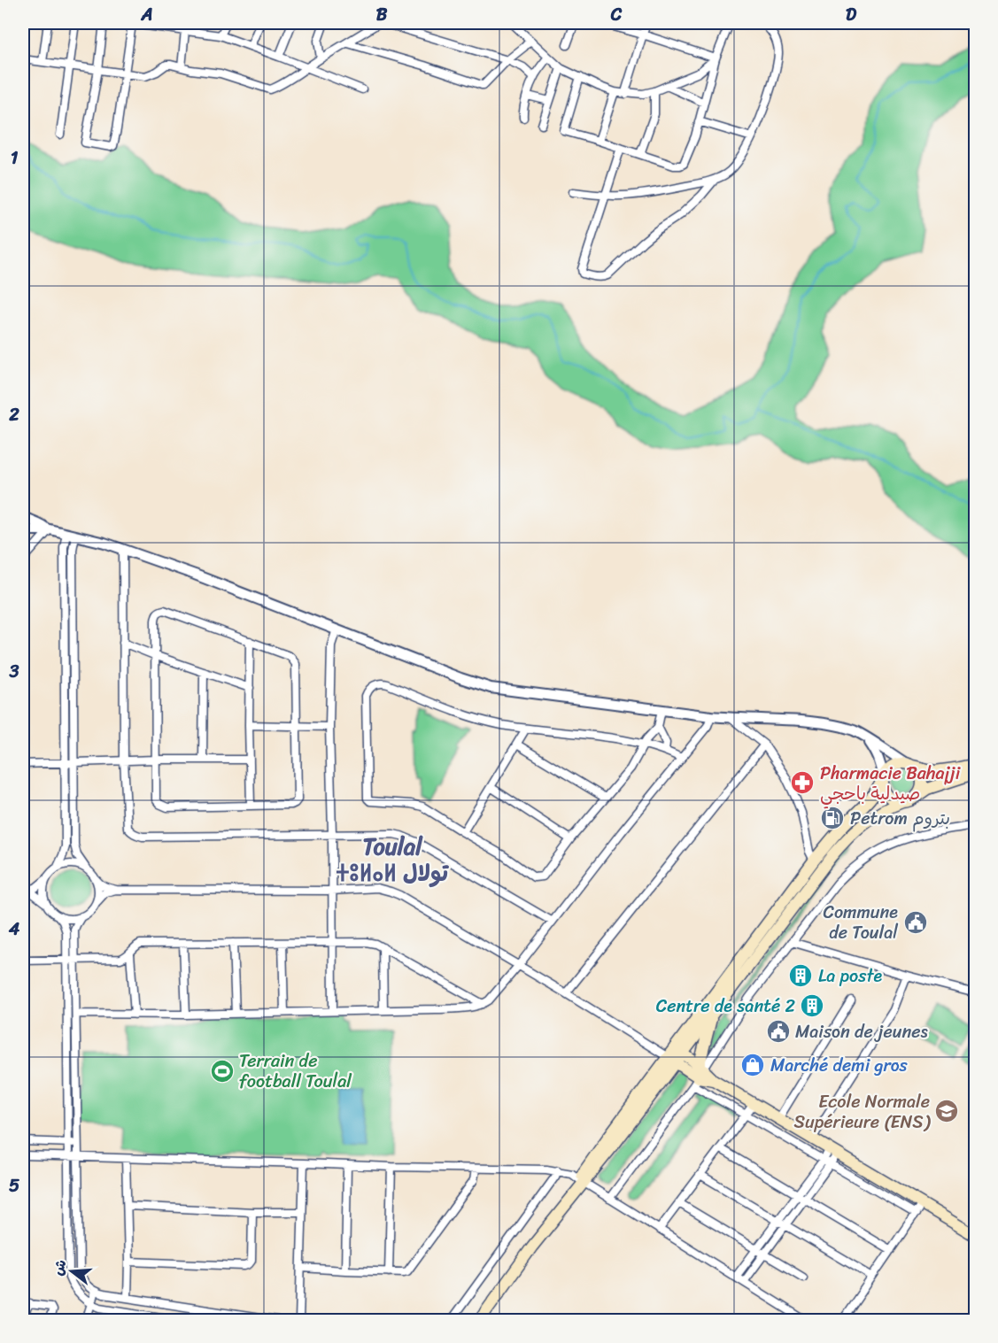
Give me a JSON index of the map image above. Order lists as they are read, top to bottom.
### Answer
{
  "districts": ["Toulal ⵜⵓⵍⴰⵍ تولال"],
  "places": {
    "pharmacy": ["Pharmacie Bahajji صيدلية باحجي"],
    "fuel station": ["Petrom بتروم"],
    "public building": ["Commune de Toulal", "Maison de jeunes"],
    "building": ["La poste", "Centre de santé 2"],
    "shop": ["Marché demi gros"],
    "sports": ["Terrain de football Toulal"],
    "school or university": ["Ecole Normale Supérieure (ENS)"]
  },
  "north": "left",
  "grid": {
    "columns": [
      "A",
      "B",
      "C",
      "D"
    ],
    "rows": [
      "1",
      "2",
      "3",
      "4",
      "5"
    ]
  }
}
